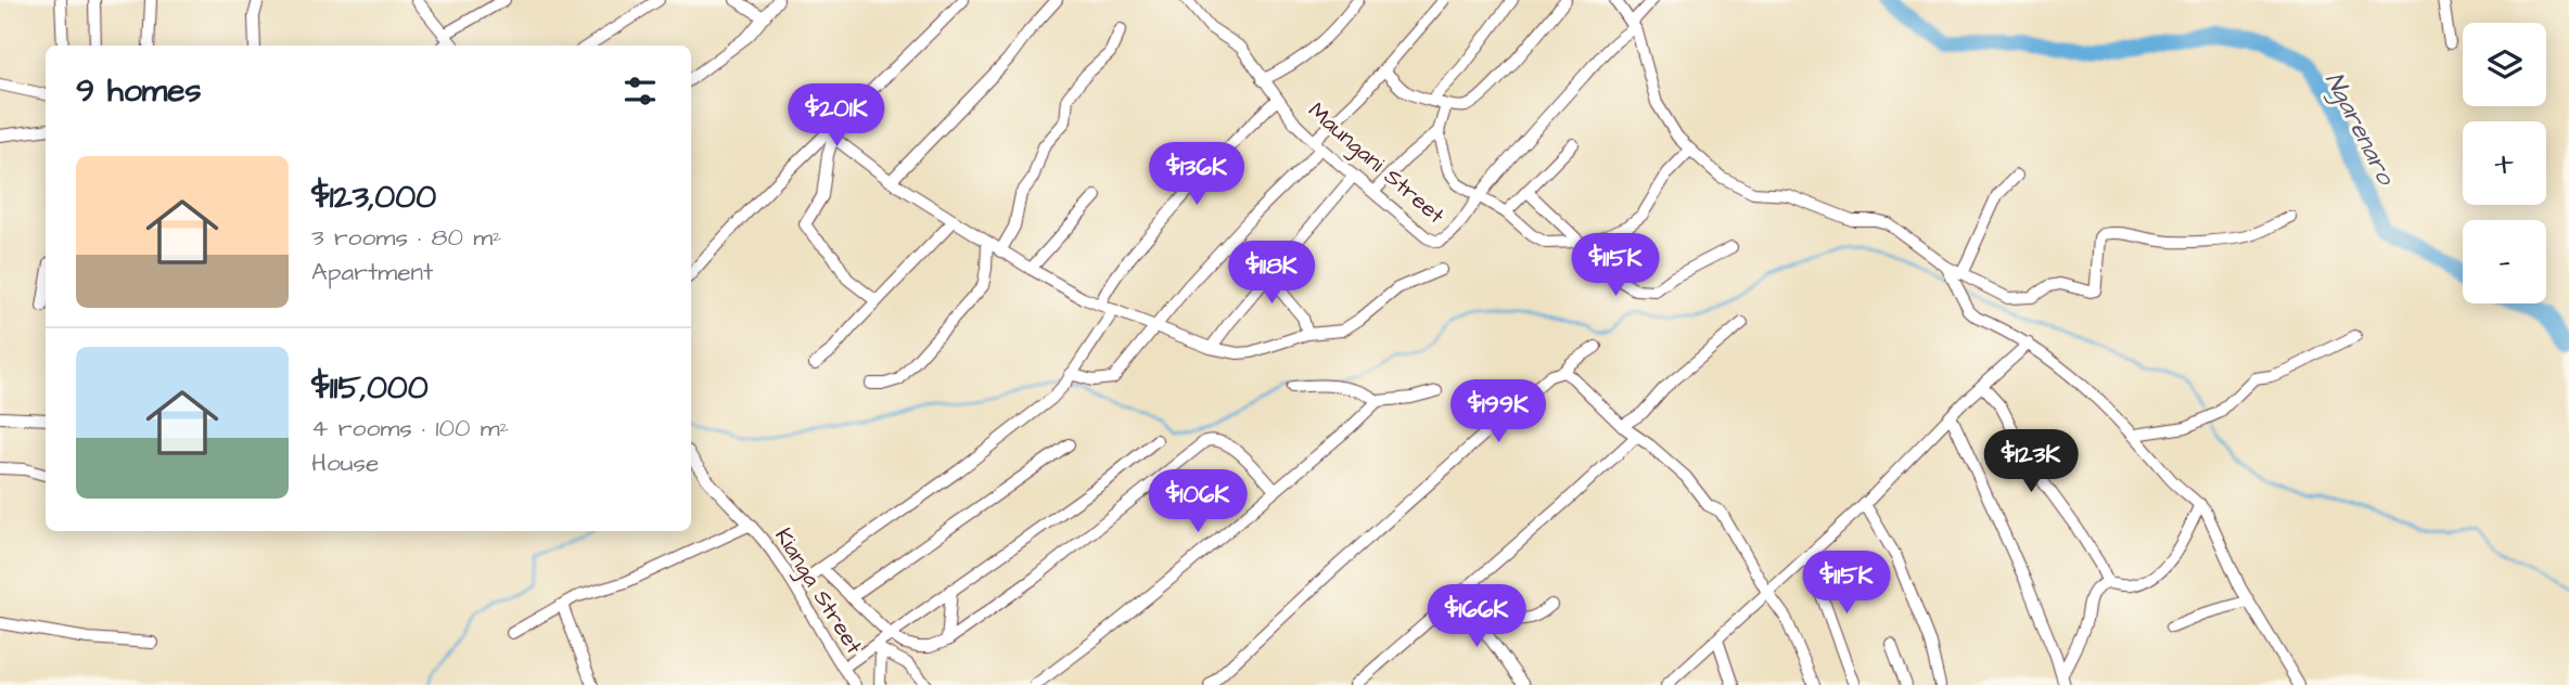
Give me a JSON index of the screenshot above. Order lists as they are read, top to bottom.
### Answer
{
  "streets": {
    "street": ["Maungani Street", "Kianga Street"]
  },
  "water": ["Ngarenaro"],
  "page": {
    "map_buttons": ["+", "−"],
    "heading": "9 homes",
    "price": [
      "$201K",
      "$136K",
      "$115K",
      "$118K",
      "$199K",
      "$123K",
      "$106K",
      "$115K",
      "$166K"
    ],
    "list": [
      {
        "name": "$123,000",
        "note": "3 rooms · 80 m² · Apartment"
      },
      {
        "name": "$115,000",
        "note": "4 rooms · 100 m² · House"
      }
    ]
  }
}
